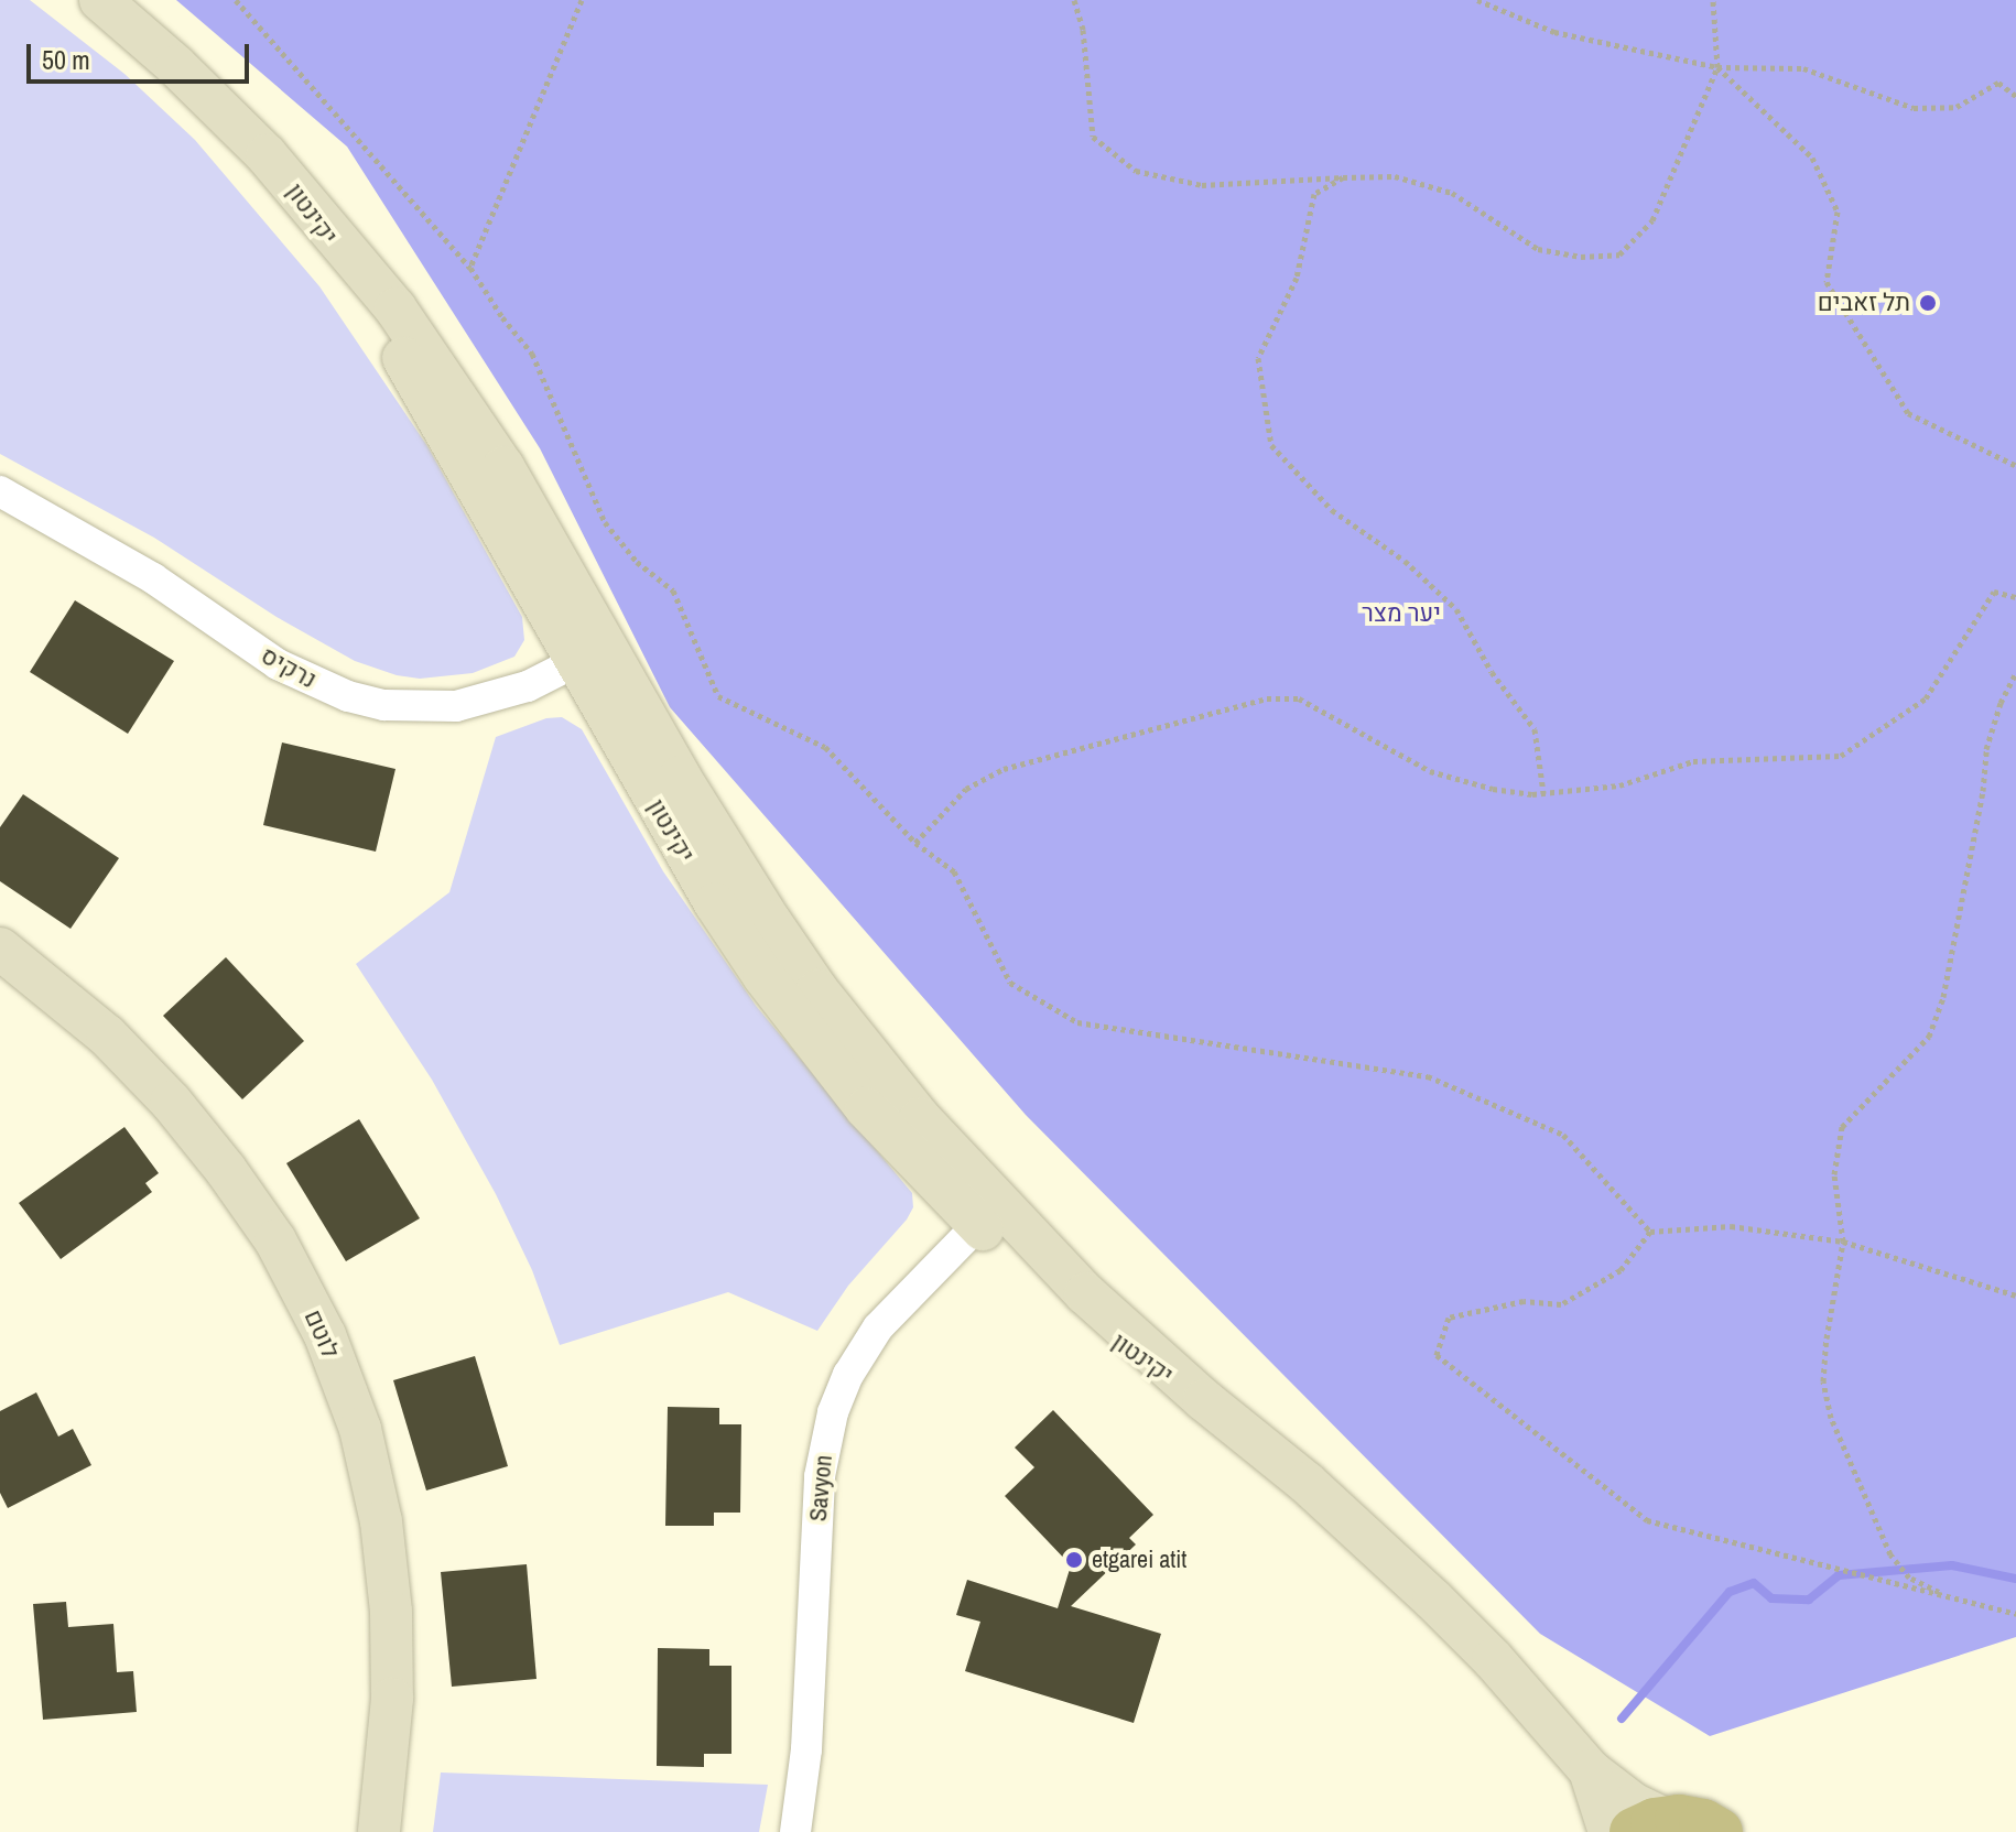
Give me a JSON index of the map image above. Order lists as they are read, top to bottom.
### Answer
{
  "streets": {
    "street": [
      "יקינטון",
      "נרקיס",
      "לוטם",
      "Savyon"
    ]
  },
  "crossings": [
    ["יקינטון", "נרקיס"],
    ["יקינטון", "Savyon"]
  ],
  "parks": ["יער מצר"],
  "places": ["תל זאבים", "etgarei atit"],
  "scale_bar": "50 m"
}
